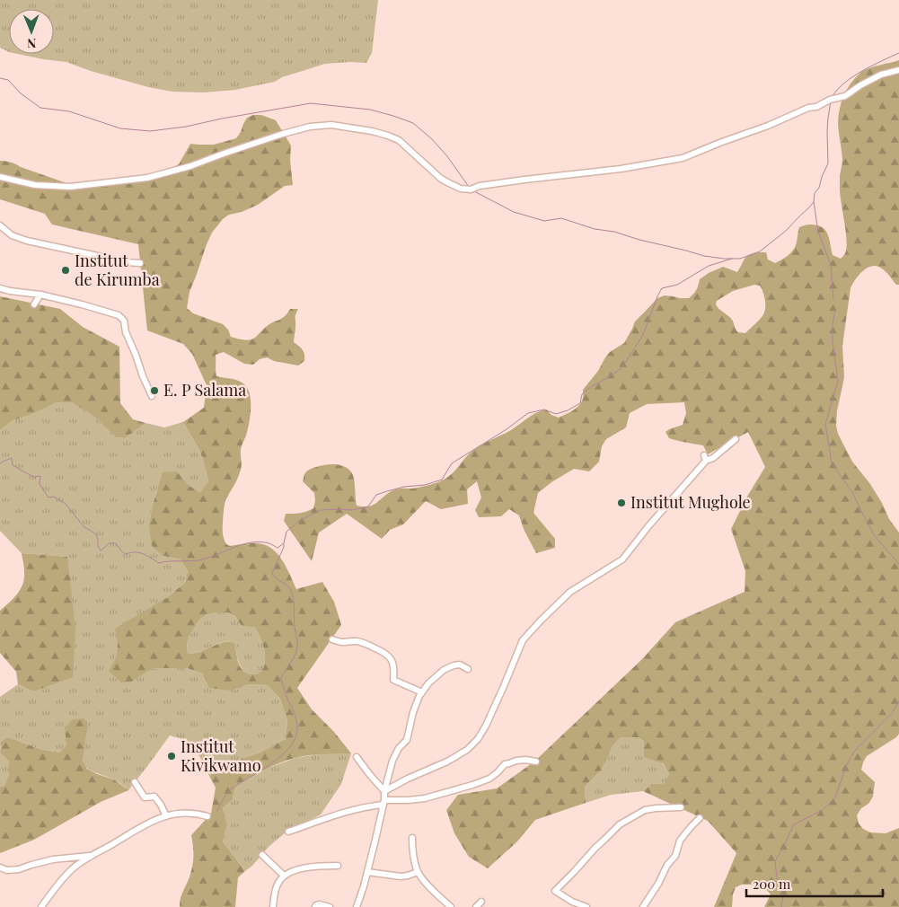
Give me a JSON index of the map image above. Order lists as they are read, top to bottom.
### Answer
{
  "places": [
    "Institut de Kirumba",
    "E. P Salama",
    "Institut Mughole",
    "Institut Kivikwamo"
  ],
  "scale_bar": "200 m",
  "north": "bottom"
}
